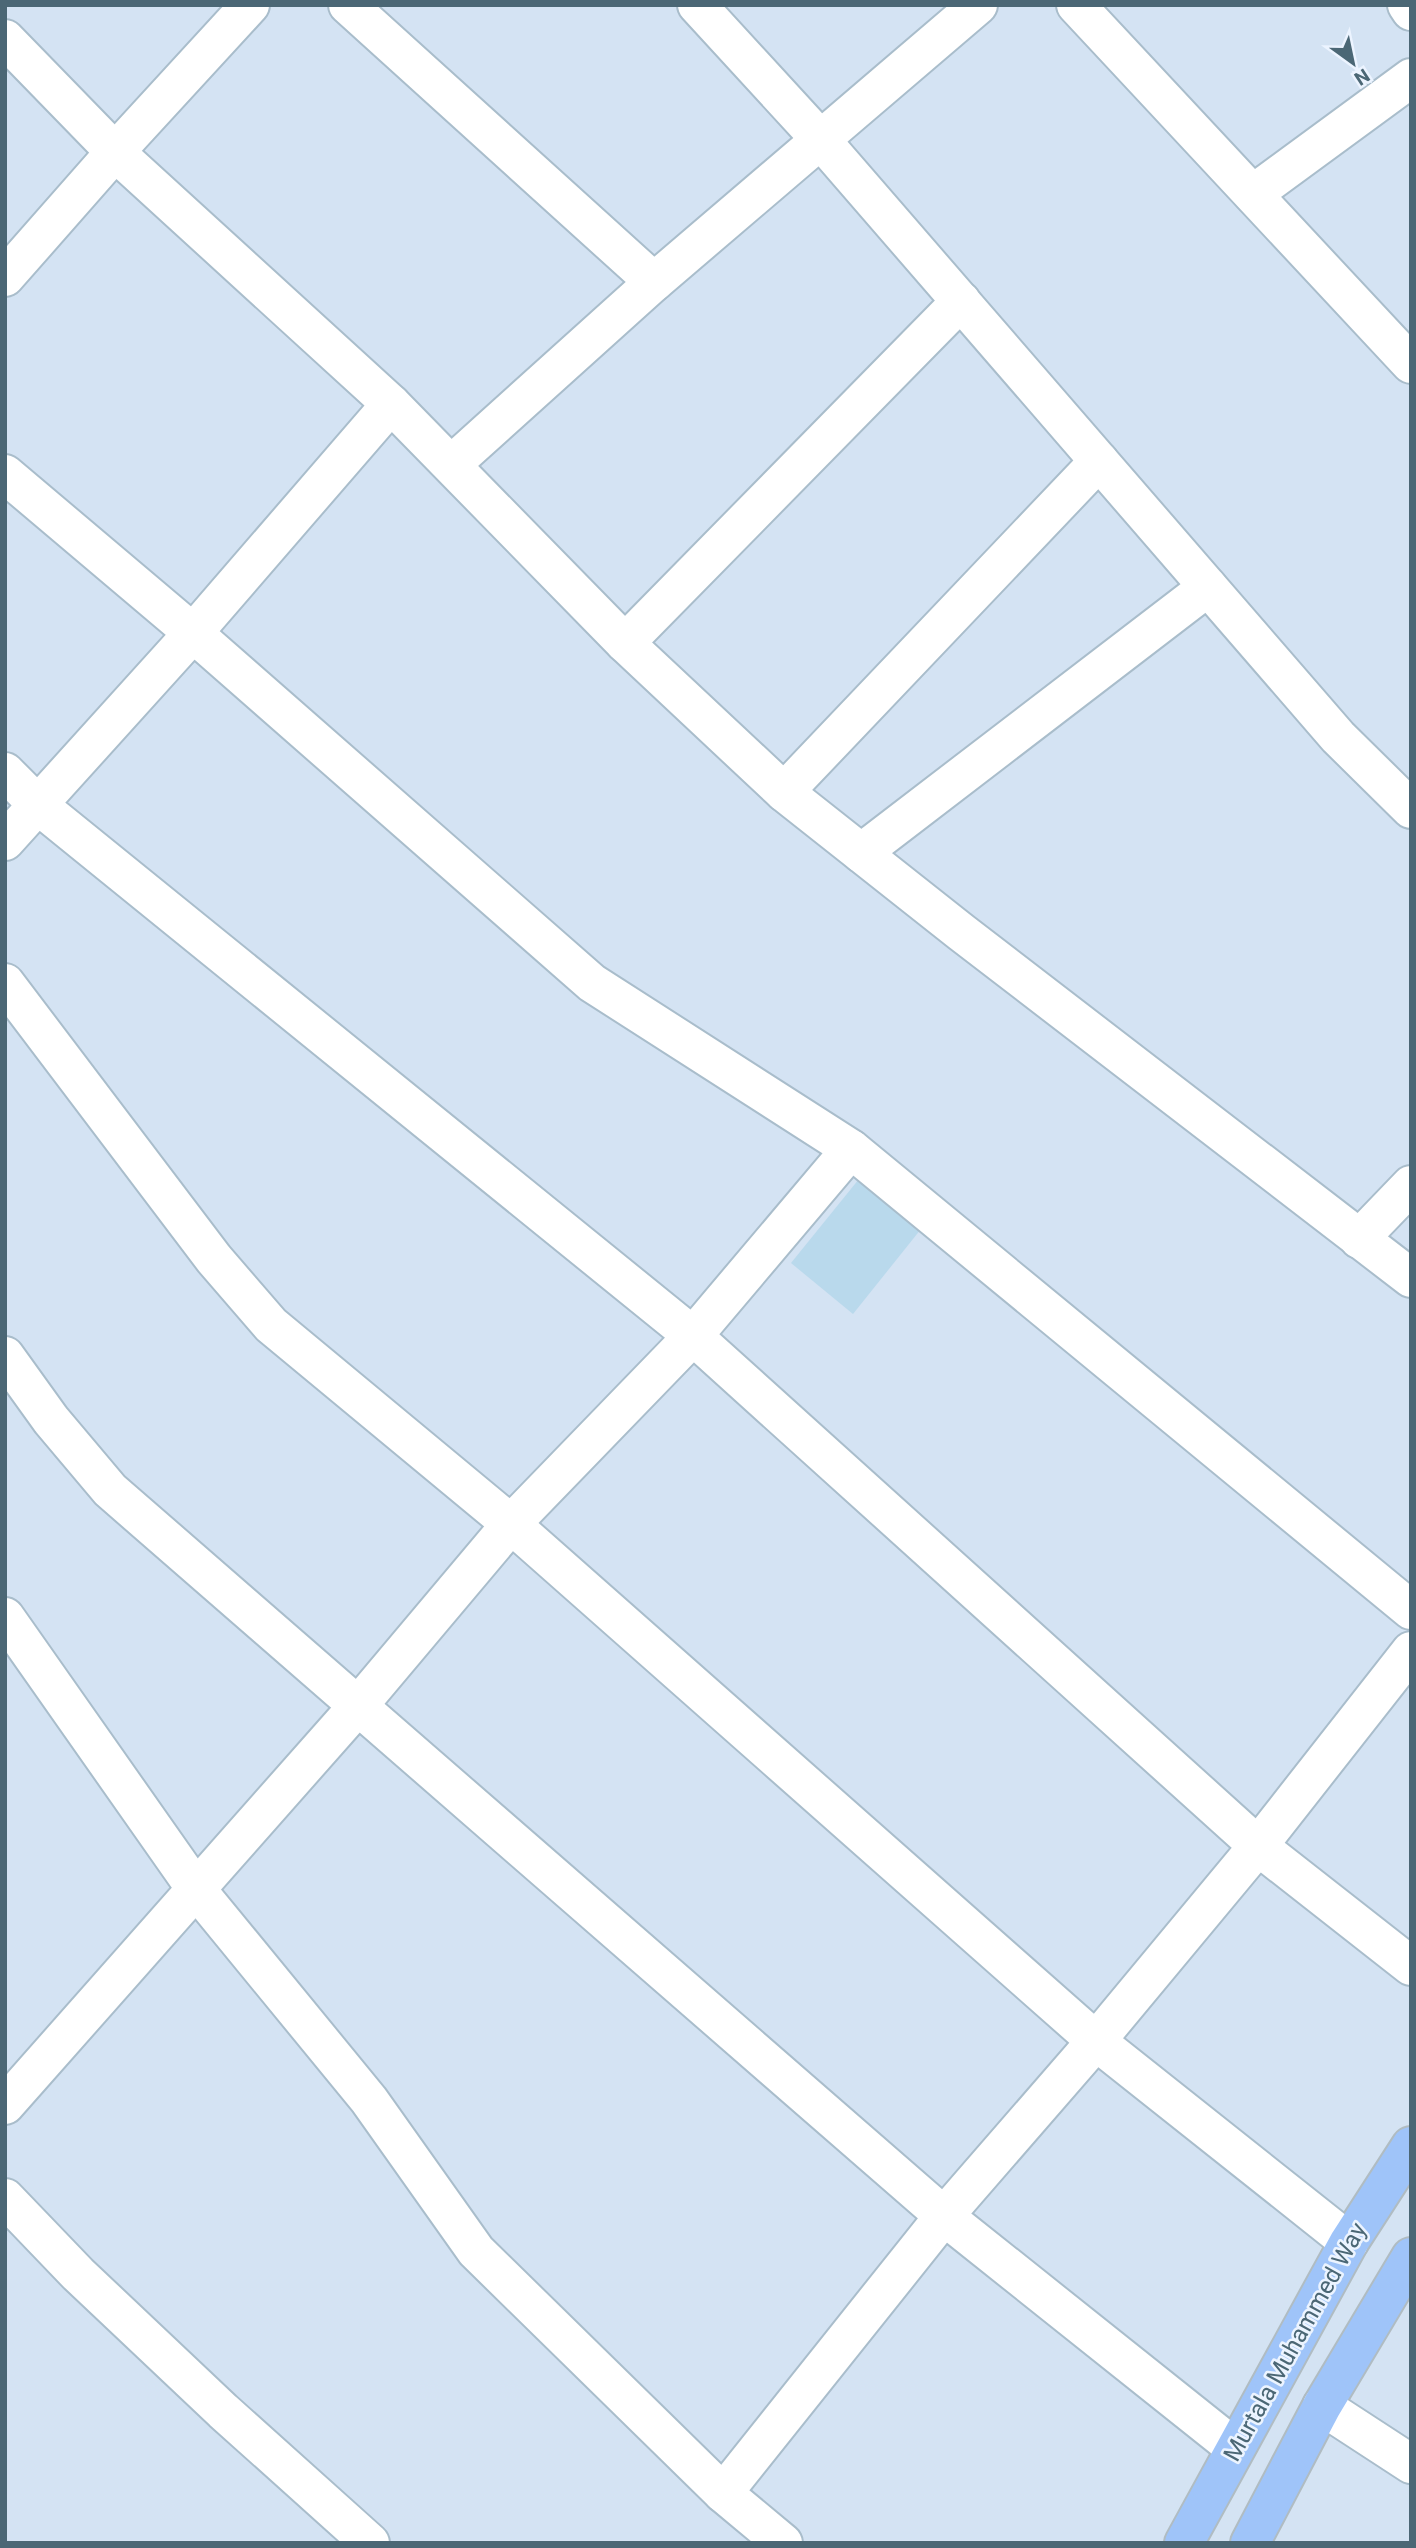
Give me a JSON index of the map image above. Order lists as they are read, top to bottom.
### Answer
{
  "streets": {
    "main road": ["Murtala Muhammed Way"]
  },
  "north": "bottom right"
}
